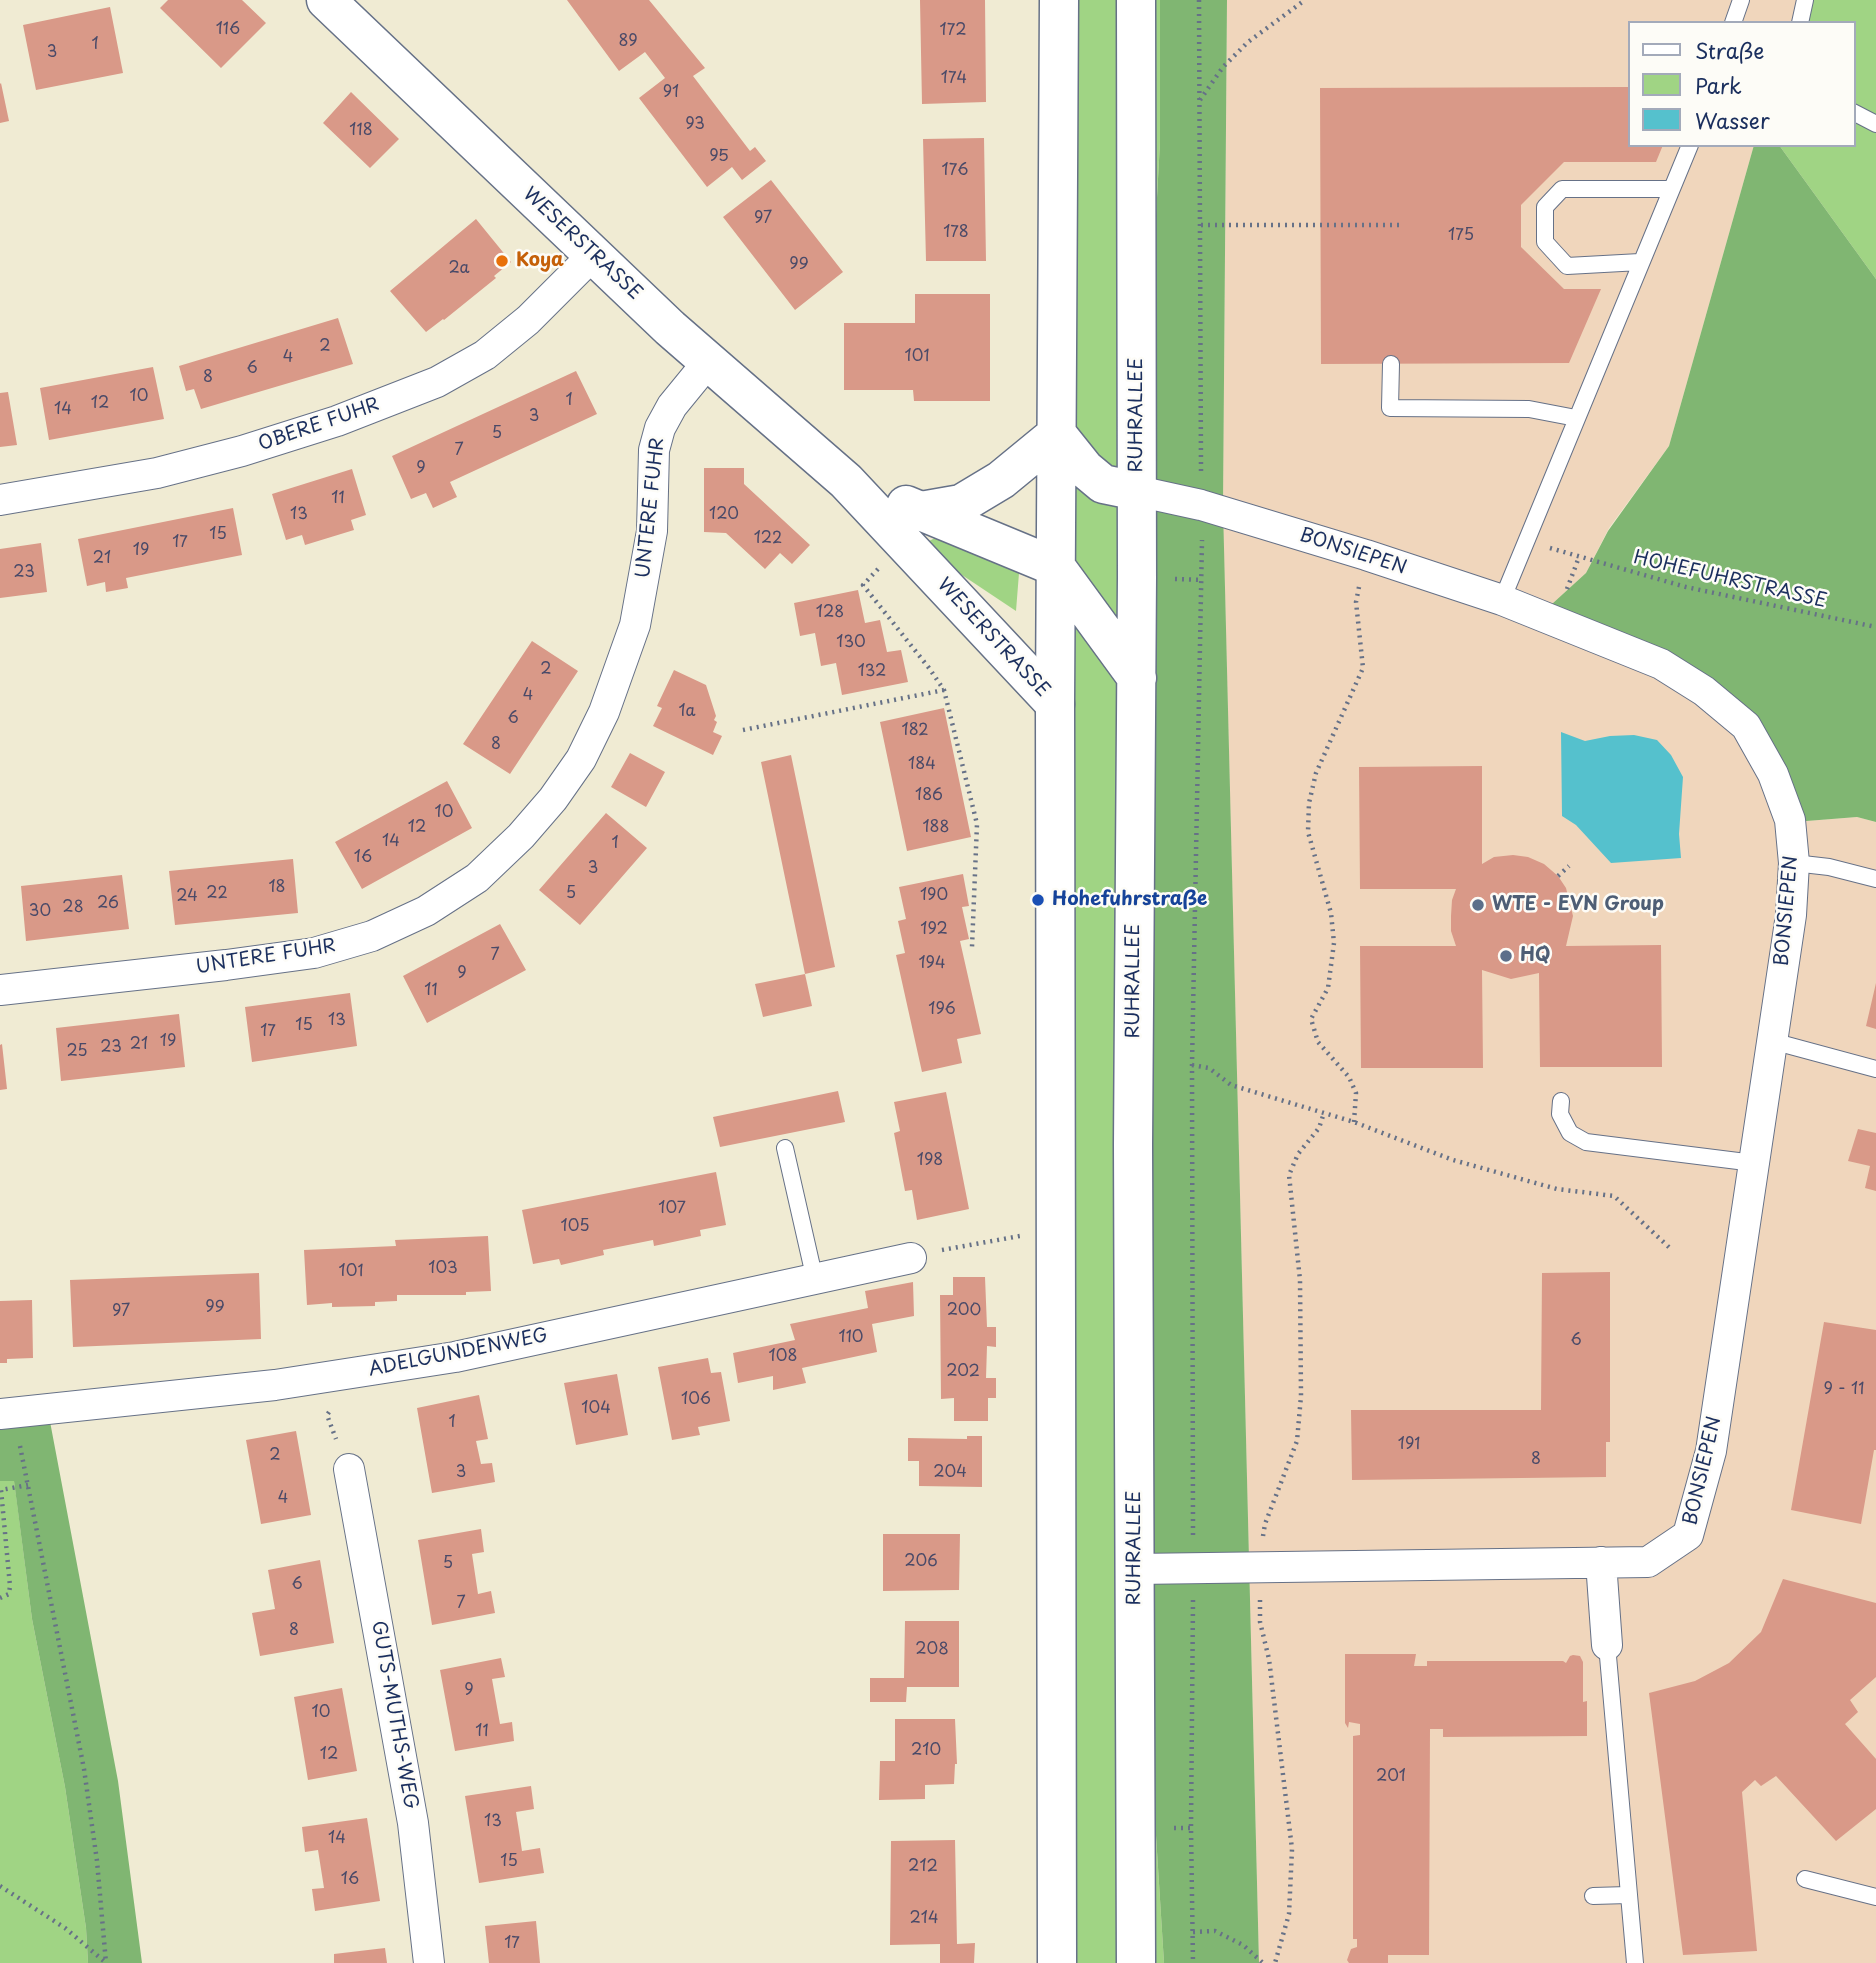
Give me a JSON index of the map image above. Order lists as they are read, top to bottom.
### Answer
{
  "streets": {
    "main road": ["WESERSTRASSE", "RUHRALLEE"],
    "street": [
      "OBERE FUHR",
      "UNTERE FUHR",
      "BONSIEPEN",
      "ADELGUNDENWEG",
      "GUTS-MUTHS-WEG"
    ],
    "path": ["HOHEFUHRSTRASSE"]
  },
  "crossings": [
    ["WESERSTRASSE", "OBERE FUHR"],
    ["WESERSTRASSE", "UNTERE FUHR"],
    ["RUHRALLEE", "BONSIEPEN"]
  ],
  "places": [
    "Koya",
    "Hohefuhrstraße",
    "WTE - EVN Group",
    "HQ"
  ],
  "house_numbers": [
    "116",
    "172",
    "89",
    "1",
    "3",
    "174",
    "91",
    "93",
    "118",
    "95",
    "176",
    "97",
    "178",
    "175",
    "99",
    "2a",
    "2",
    "101",
    "4",
    "6",
    "8",
    "10",
    "1",
    "12",
    "14",
    "3",
    "5",
    "7",
    "9",
    "11",
    "13",
    "120",
    "15",
    "122",
    "17",
    "19",
    "21",
    "23",
    "128",
    "130",
    "2",
    "132",
    "4",
    "1a",
    "6",
    "182",
    "8",
    "184",
    "186",
    "10",
    "12",
    "188",
    "14",
    "1",
    "16",
    "3",
    "18",
    "22",
    "5",
    "190",
    "24",
    "26",
    "28",
    "30",
    "192",
    "7",
    "194",
    "9",
    "11",
    "196",
    "13",
    "15",
    "17",
    "19",
    "21",
    "23",
    "25",
    "198",
    "107",
    "105",
    "103",
    "101",
    "99",
    "200",
    "97",
    "110",
    "6",
    "108",
    "202",
    "9 - 11",
    "106",
    "104",
    "1",
    "191",
    "2",
    "8",
    "3",
    "204",
    "4",
    "206",
    "5",
    "6",
    "7",
    "8",
    "208",
    "9",
    "10",
    "11",
    "210",
    "12",
    "201",
    "13",
    "14",
    "15",
    "212",
    "16",
    "214",
    "17"
  ],
  "legend": ["Straße", "Park", "Wasser"]
}
